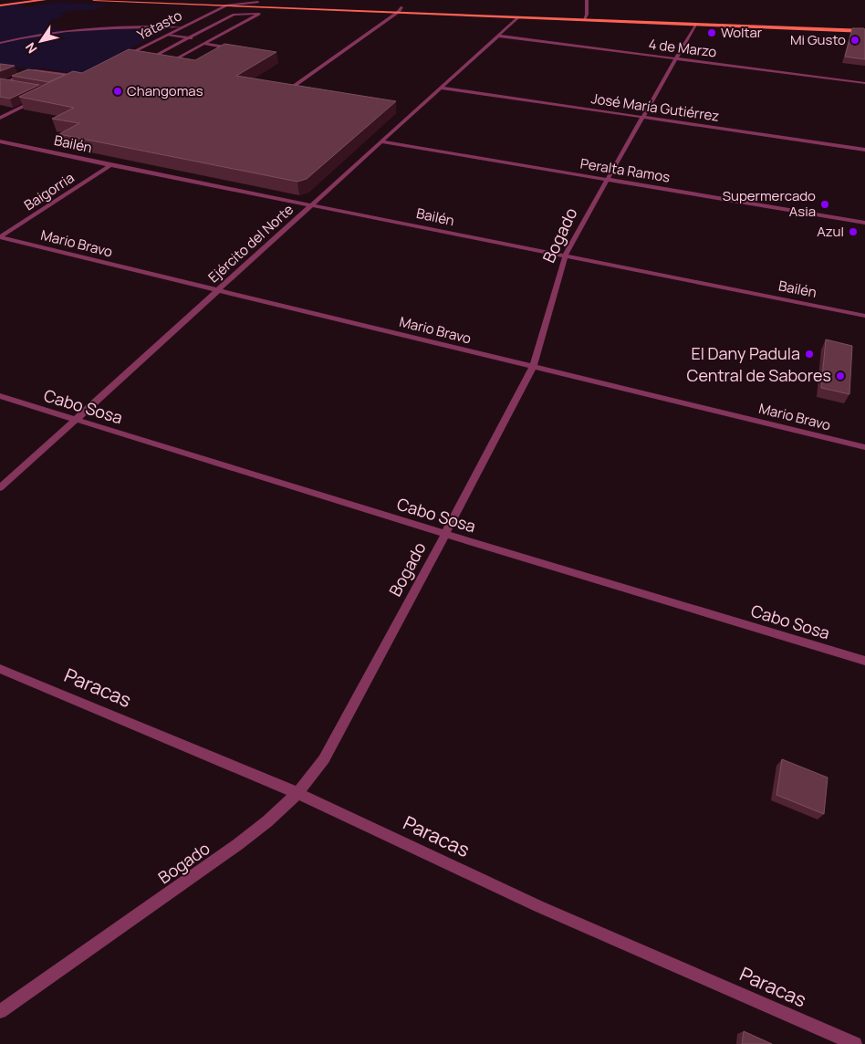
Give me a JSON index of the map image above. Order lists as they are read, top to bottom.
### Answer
{
  "streets": {
    "street": [
      "Yatasto",
      "4 de Marzo",
      "José María Gutiérrez",
      "Bailén",
      "Peralta Ramos",
      "Baigorria",
      "Bogado",
      "Mario Bravo",
      "Ejército del Norte",
      "Cabo Sosa",
      "Paracas"
    ]
  },
  "crossings": [
    ["4 de Marzo", "Bogado"],
    ["4 de Marzo", "Ejército del Norte"],
    ["José María Gutiérrez", "Bogado"],
    ["José María Gutiérrez", "Ejército del Norte"],
    ["Bailén", "Baigorria"],
    ["Bailén", "Bogado"],
    ["Bailén", "Ejército del Norte"],
    ["Peralta Ramos", "Bogado"],
    ["Peralta Ramos", "Ejército del Norte"],
    ["Baigorria", "Mario Bravo"],
    ["Bogado", "Mario Bravo"],
    ["Bogado", "Cabo Sosa"],
    ["Bogado", "Paracas"],
    ["Mario Bravo", "Ejército del Norte"],
    ["Ejército del Norte", "Cabo Sosa"]
  ],
  "places": [
    "Woltar",
    "Mi Gusto",
    "Changomas",
    "Supermercado Asia",
    "Azul",
    "El Dany Padula",
    "Central de Sabores"
  ],
  "north": "bottom left"
}
